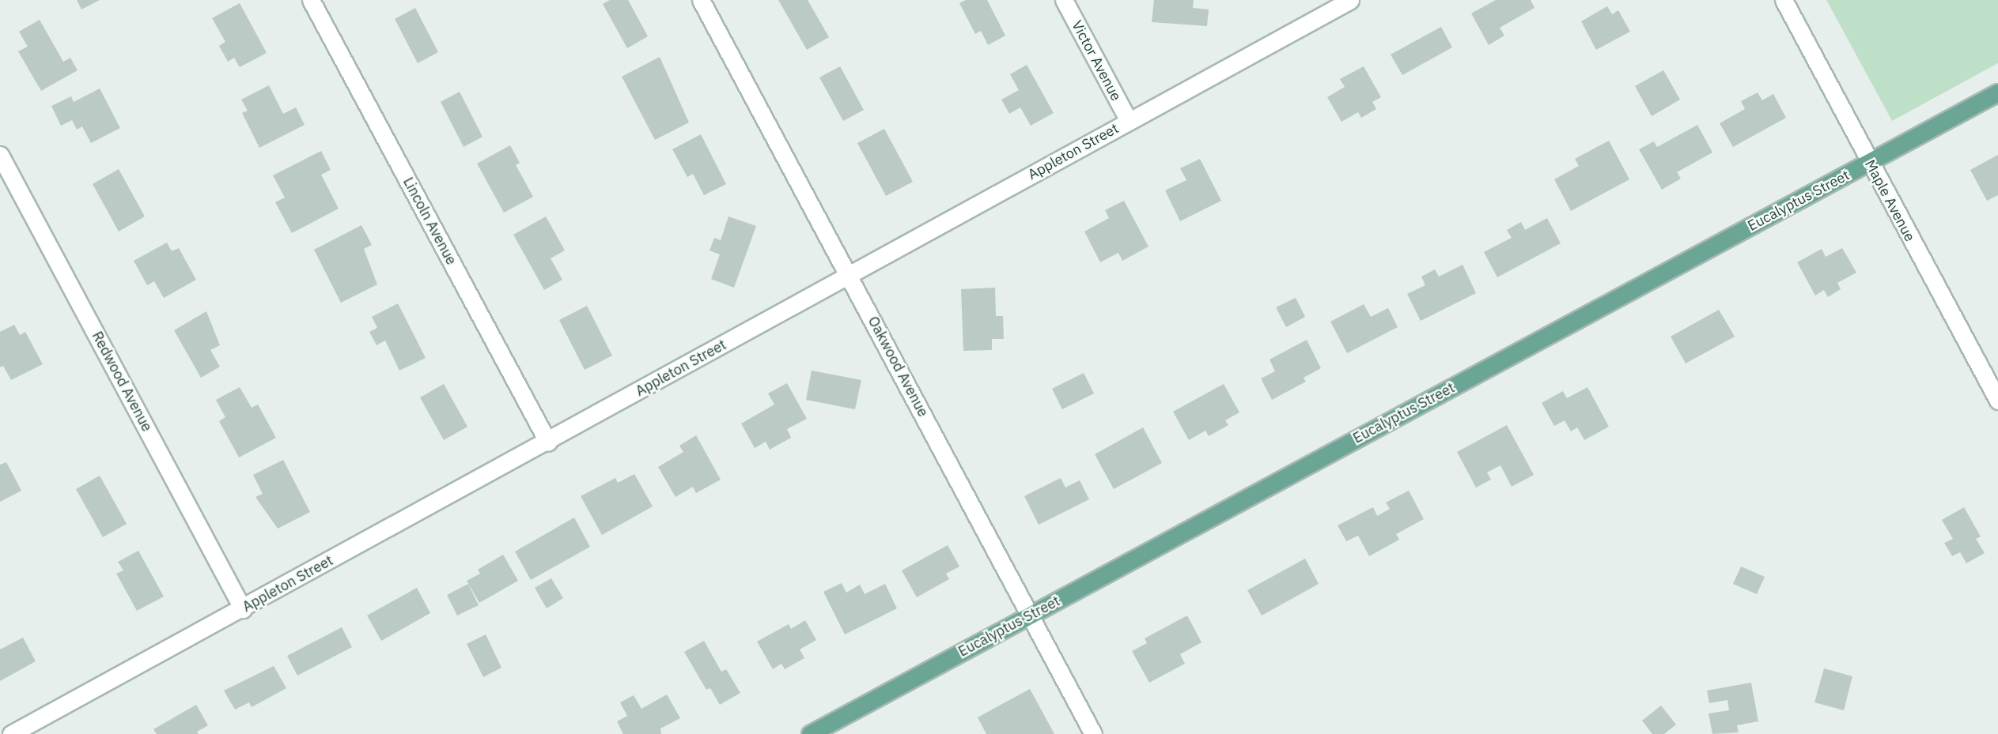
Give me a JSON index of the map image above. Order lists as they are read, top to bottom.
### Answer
{
  "streets": {
    "main road": ["Eucalyptus Street"],
    "street": [
      "Victor Avenue",
      "Appleton Street",
      "Maple Avenue",
      "Lincoln Avenue",
      "Oakwood Avenue",
      "Redwood Avenue"
    ]
  },
  "crossings": [
    ["Victor Avenue", "Appleton Street"],
    ["Appleton Street", "Lincoln Avenue"],
    ["Appleton Street", "Oakwood Avenue"],
    ["Appleton Street", "Redwood Avenue"],
    ["Eucalyptus Street", "Maple Avenue"],
    ["Eucalyptus Street", "Oakwood Avenue"]
  ]
}
